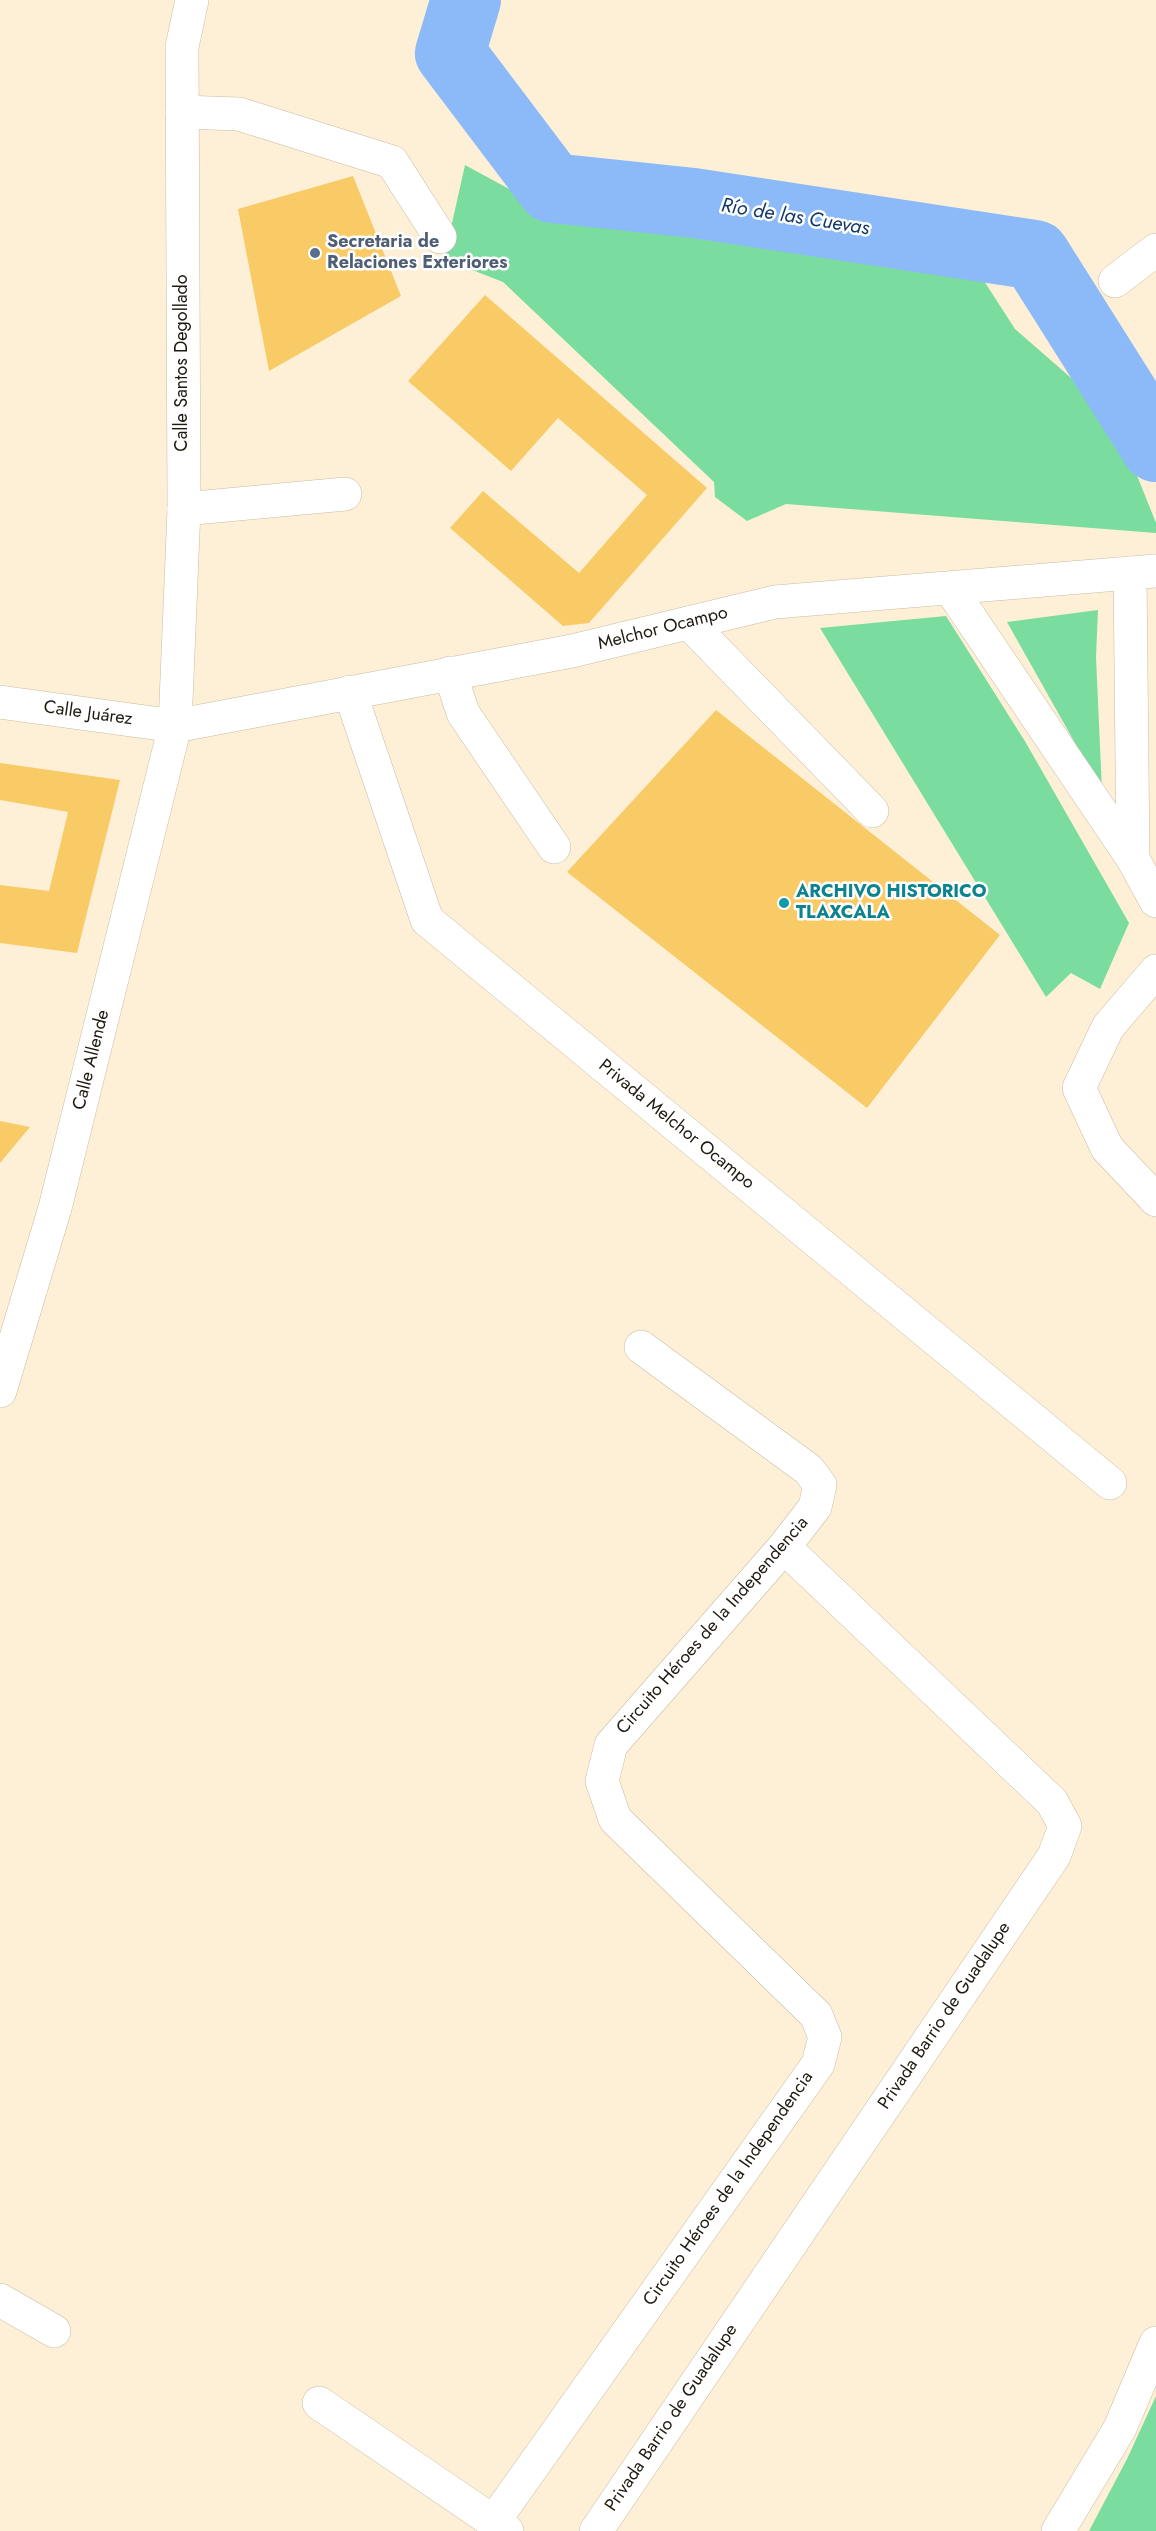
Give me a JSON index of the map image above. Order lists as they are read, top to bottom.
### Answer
{
  "streets": {
    "street": [
      "Calle Santos Degollado",
      "Melchor Ocampo",
      "Calle Juárez",
      "Calle Allende",
      "Privada Melchor Ocampo",
      "Circuito Héroes de la Independencia",
      "Privada Barrio de Guadalupe"
    ]
  },
  "crossings": [
    ["Calle Santos Degollado", "Melchor Ocampo"],
    ["Calle Santos Degollado", "Calle Juárez"],
    ["Calle Santos Degollado", "Calle Allende"],
    ["Melchor Ocampo", "Calle Juárez"],
    ["Melchor Ocampo", "Calle Allende"],
    ["Melchor Ocampo", "Privada Melchor Ocampo"],
    ["Calle Juárez", "Calle Allende"],
    ["Circuito Héroes de la Independencia", "Privada Barrio de Guadalupe"]
  ],
  "water": ["Río de las Cuevas"],
  "places": ["Secretaria de Relaciones Exteriores", "ARCHIVO HISTORICO TLAXCALA"]
}
